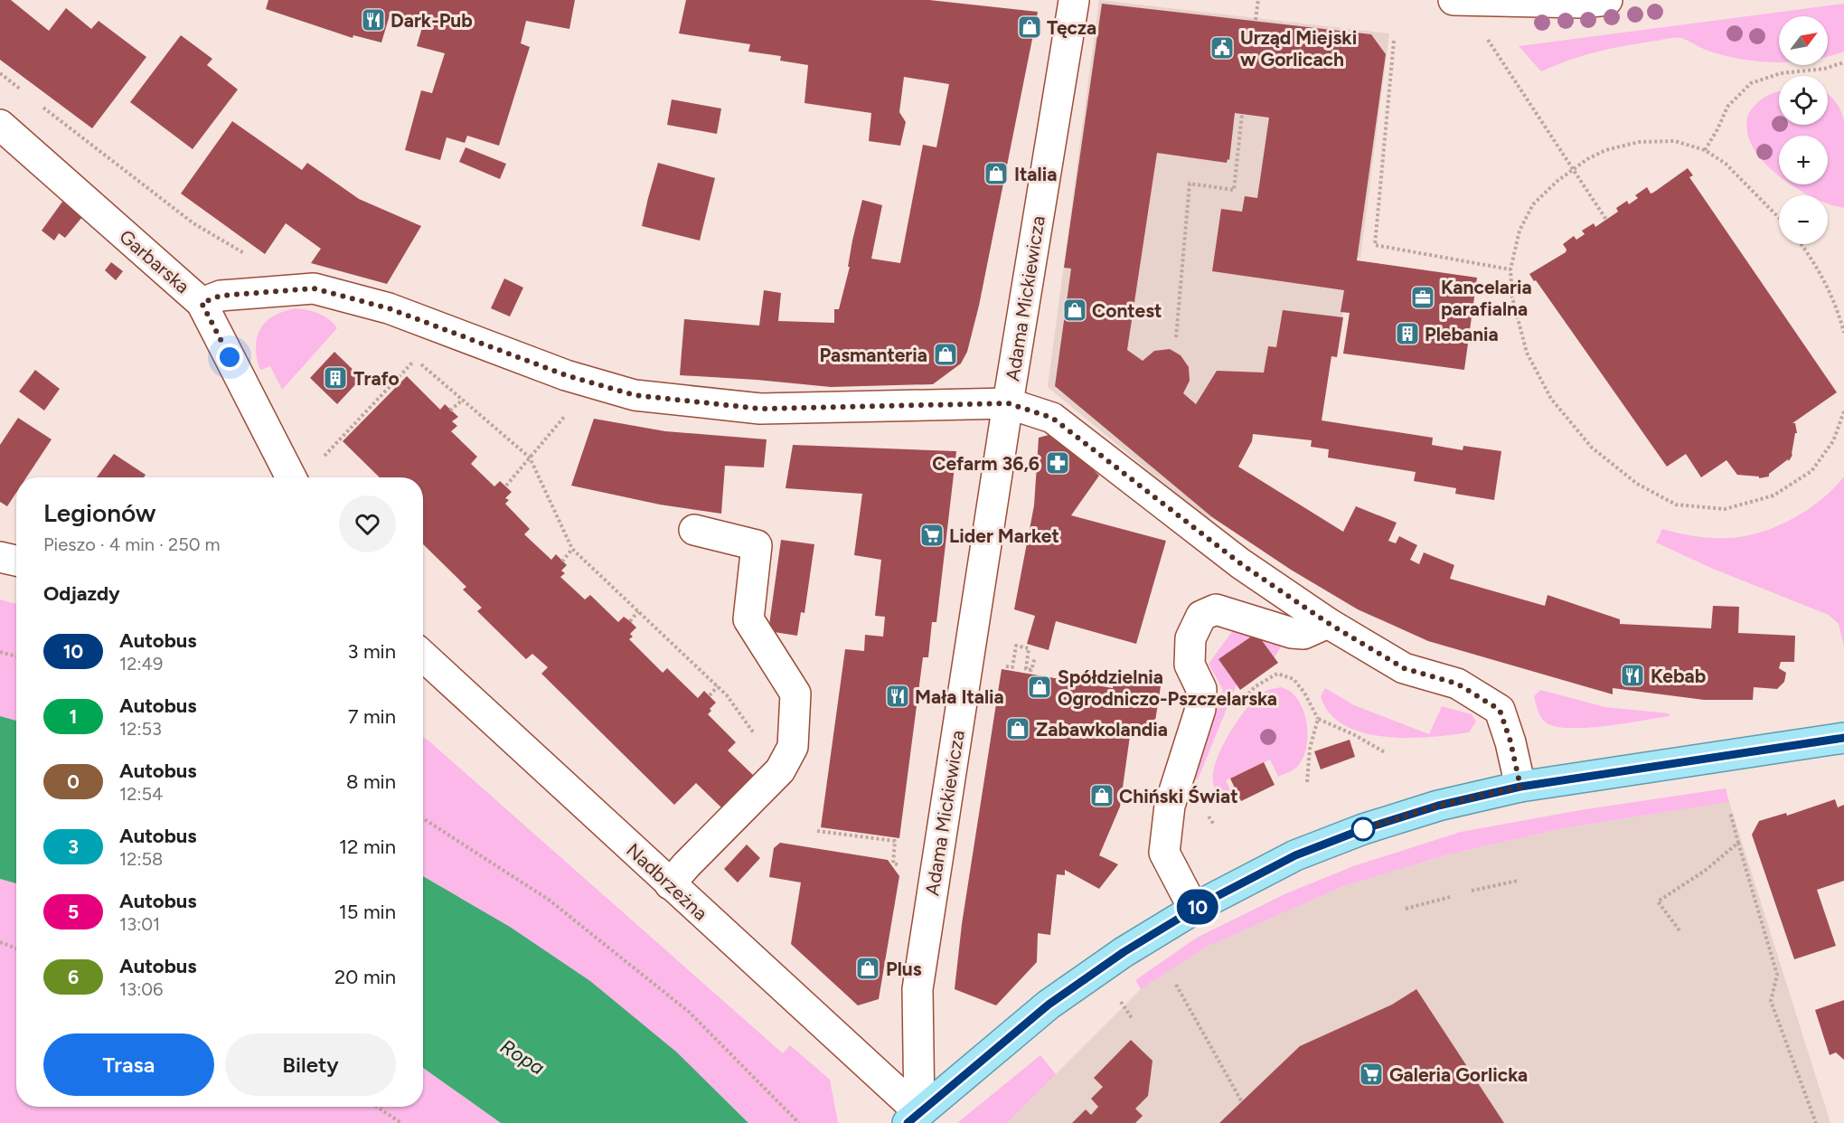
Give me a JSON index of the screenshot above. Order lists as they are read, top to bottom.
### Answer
{
  "streets": {
    "street": ["Garbarska", "Adama Mickiewicza", "Nadbrzeżna"]
  },
  "crossings": [
    ["Garbarska", "Adama Mickiewicza"],
    ["Adama Mickiewicza", "Nadbrzeżna"]
  ],
  "water": ["Ropa"],
  "places": {
    "restaurant": ["Dark-Pub", "Kebab", "Mała Italia"],
    "shop": [
      "Tęcza",
      "Italia",
      "Contest",
      "Pasmanteria",
      "Spółdzielnia Ogrodniczo-Pszczelarska",
      "Zabawkolandia",
      "Chiński Świat",
      "Plus"
    ],
    "public building": ["Urząd Miejski w Gorlicach"],
    "office": ["Kancelaria parafialna"],
    "building": ["Plebania", "Trafo"],
    "pharmacy": ["Cefarm 36,6"],
    "supermarket": ["Lider Market", "Galeria Gorlicka"]
  },
  "lines": ["bus line 10"],
  "north": "top right",
  "page": {
    "on_map": "10",
    "map_buttons": ["+", "−"],
    "heading": [
      ["Legionów", "Pieszo · 4 min · 250 m"],
      "Odjazdy"
    ],
    "list": [
      {
        "mark": "10",
        "name": "Autobus",
        "note": "12:49",
        "value": "3 min"
      },
      {
        "mark": "1",
        "name": "Autobus",
        "note": "12:53",
        "value": "7 min"
      },
      {
        "mark": "0",
        "name": "Autobus",
        "note": "12:54",
        "value": "8 min"
      },
      {
        "mark": "3",
        "name": "Autobus",
        "note": "12:58",
        "value": "12 min"
      },
      {
        "mark": "5",
        "name": "Autobus",
        "note": "13:01",
        "value": "15 min"
      },
      {
        "mark": "6",
        "name": "Autobus",
        "note": "13:06",
        "value": "20 min"
      }
    ],
    "buttons": ["Trasa", "Bilety"]
  }
}
